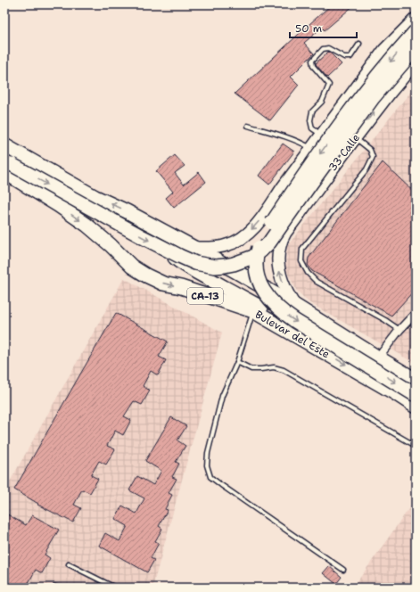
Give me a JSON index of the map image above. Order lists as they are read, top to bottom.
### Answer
{
  "streets": {
    "highway": ["CA-13", "Bulevar del Este"],
    "main road": ["33 Calle"]
  },
  "scale_bar": "50 m"
}
